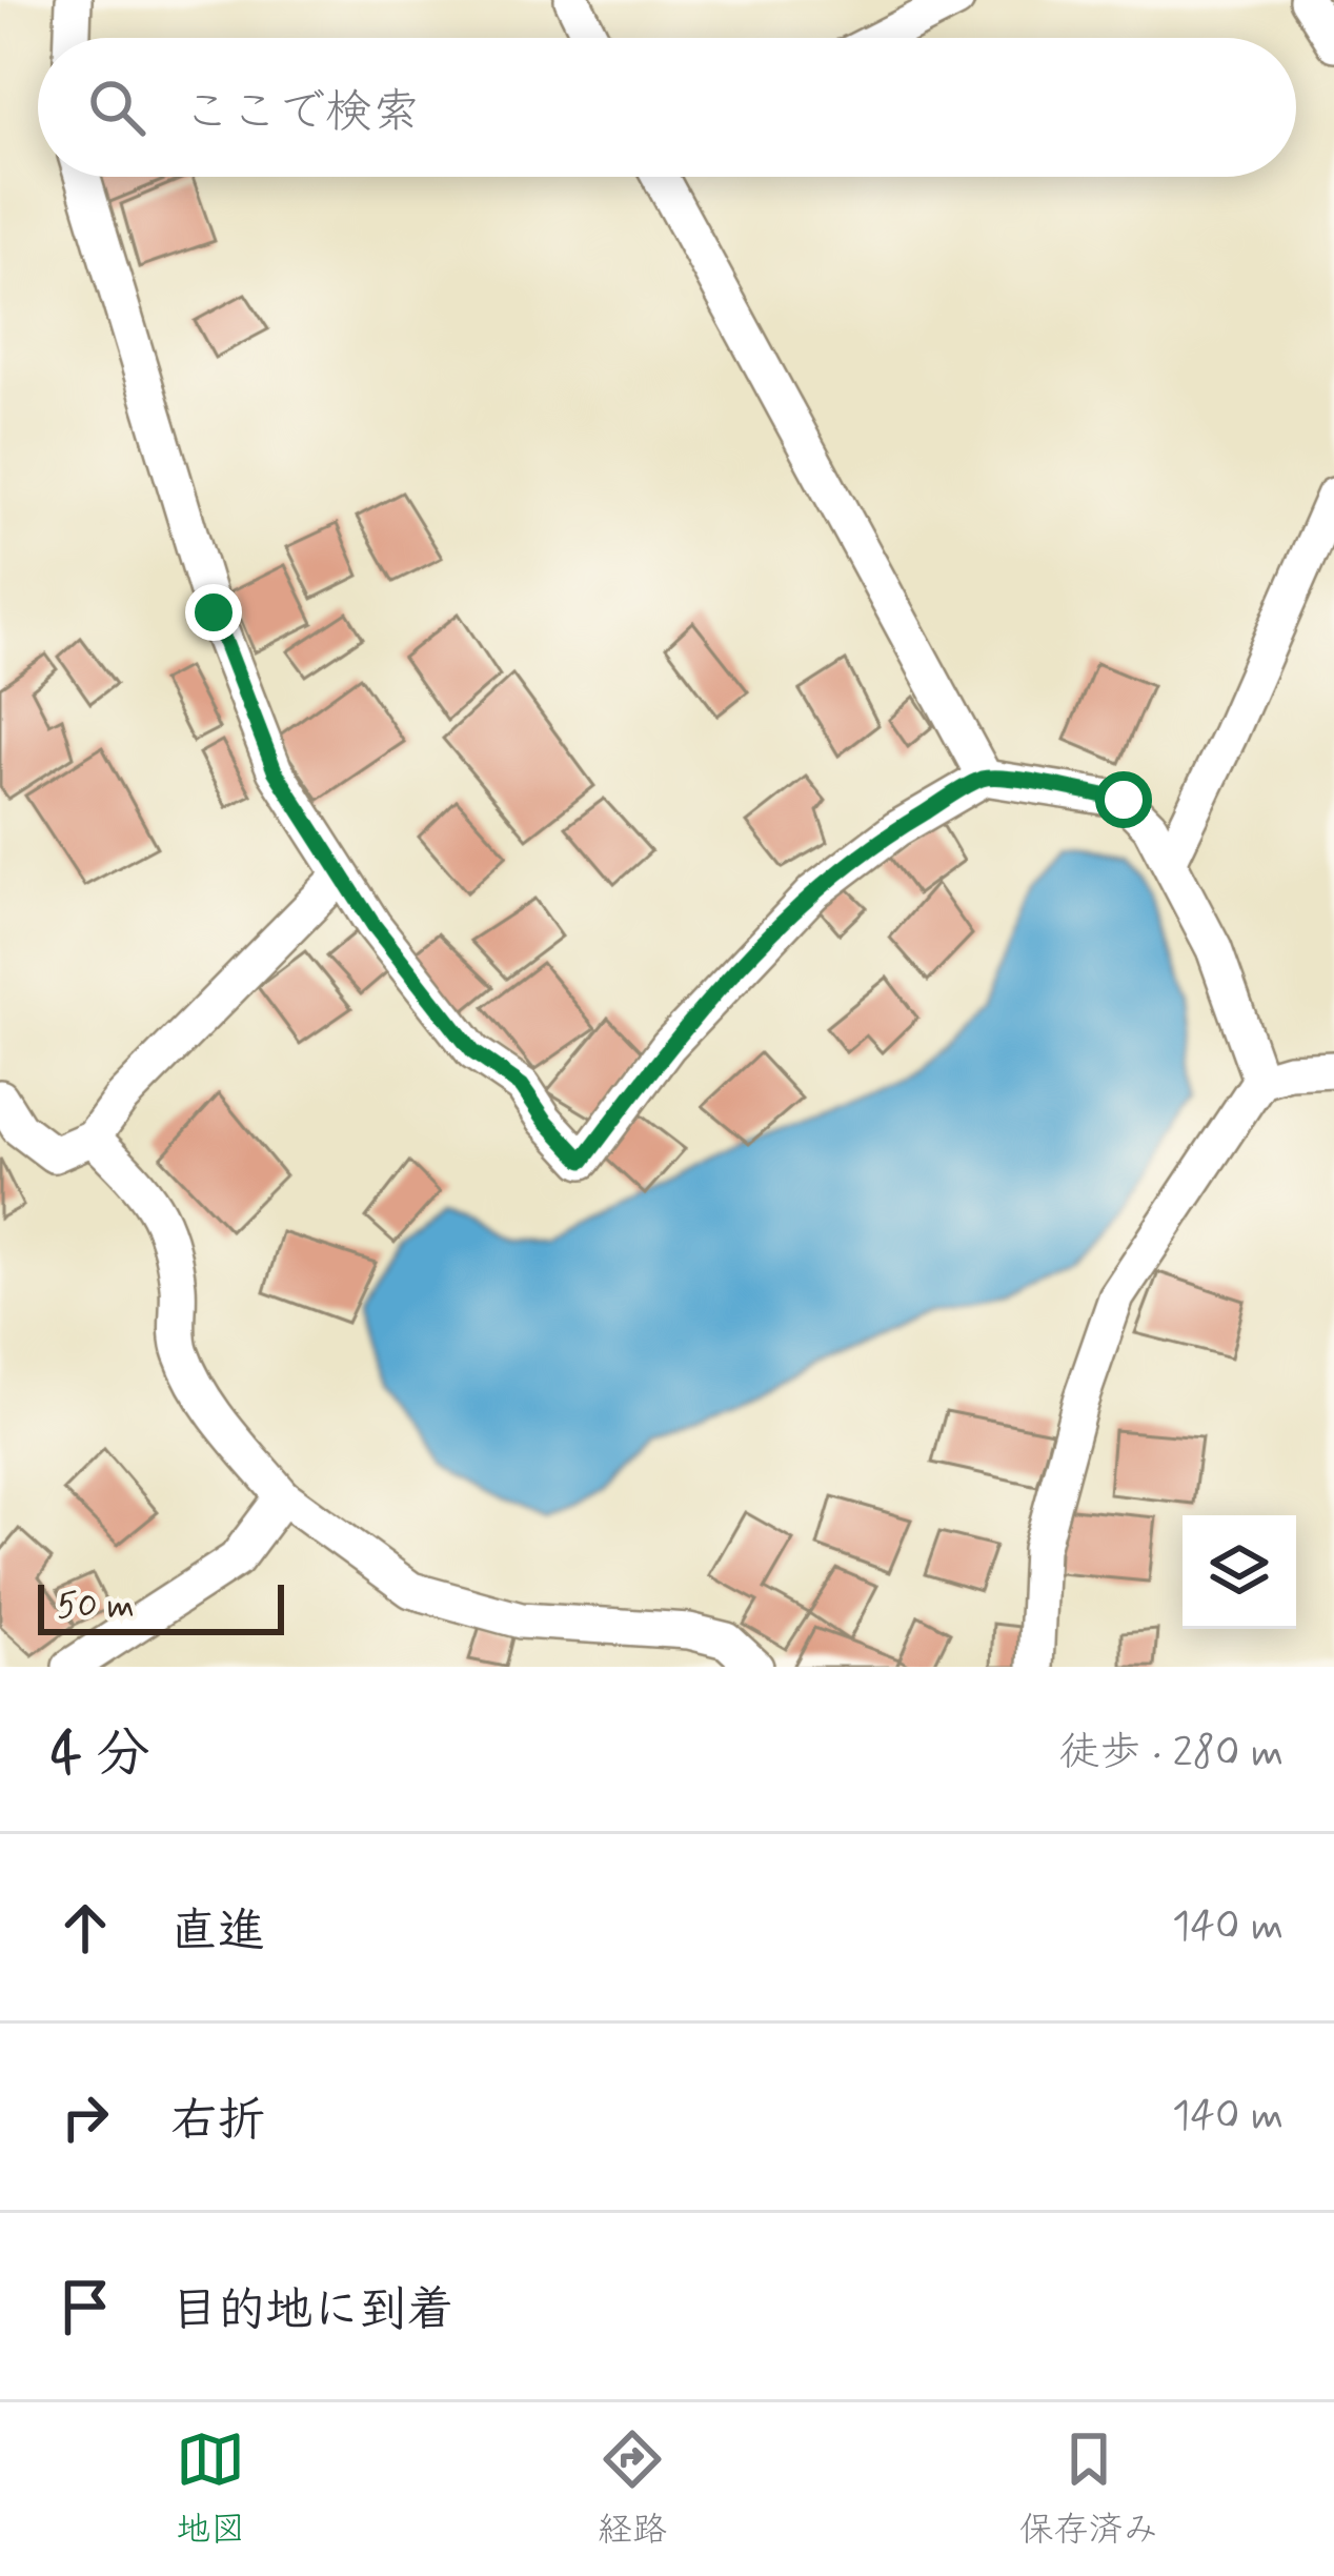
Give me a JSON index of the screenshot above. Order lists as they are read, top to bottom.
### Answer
{
  "scale_bar": "50 m",
  "page": {
    "search": "ここで検索",
    "scale": "50 m",
    "heading": ["4 分", "徒歩 · 280 m"],
    "list": [
      ["直進", "140 m"],
      ["右折", "140 m"],
      "目的地に到着"
    ],
    "nav": ["地図", "経路", "保存済み"]
  }
}
